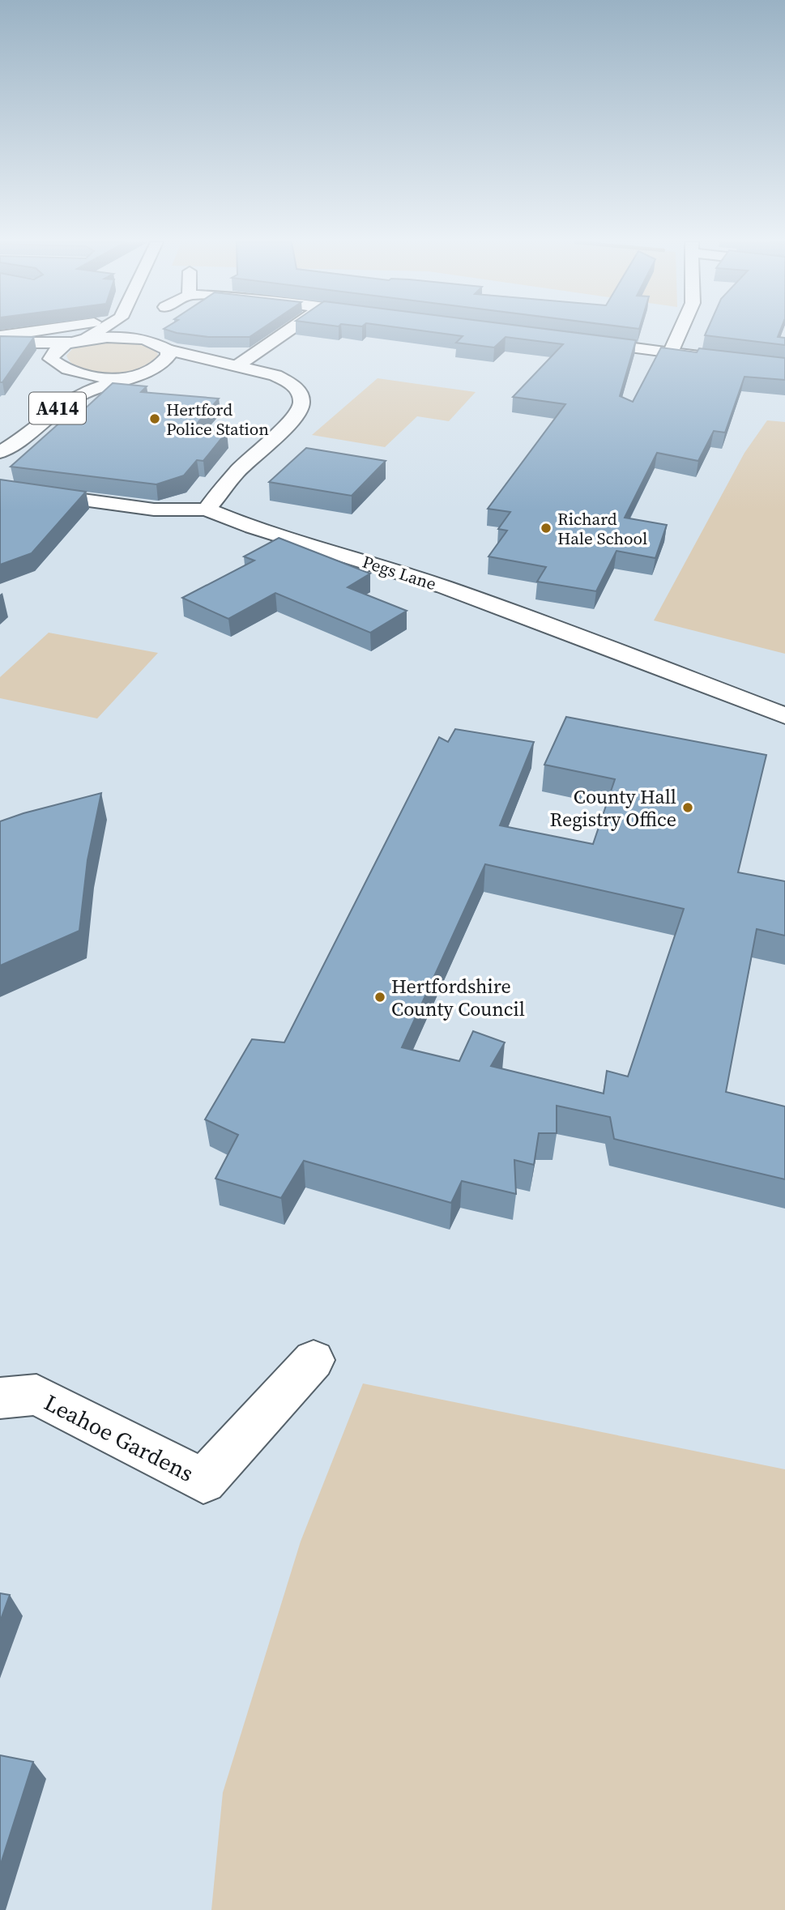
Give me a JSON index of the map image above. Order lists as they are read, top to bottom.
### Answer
{
  "streets": {
    "main road": ["A414", "Pegs Lane", "Leahoe Gardens"]
  },
  "places": [
    "Hertford Police Station",
    "Richard Hale School",
    "County Hall Registry Office",
    "Hertfordshire County Council"
  ]
}
